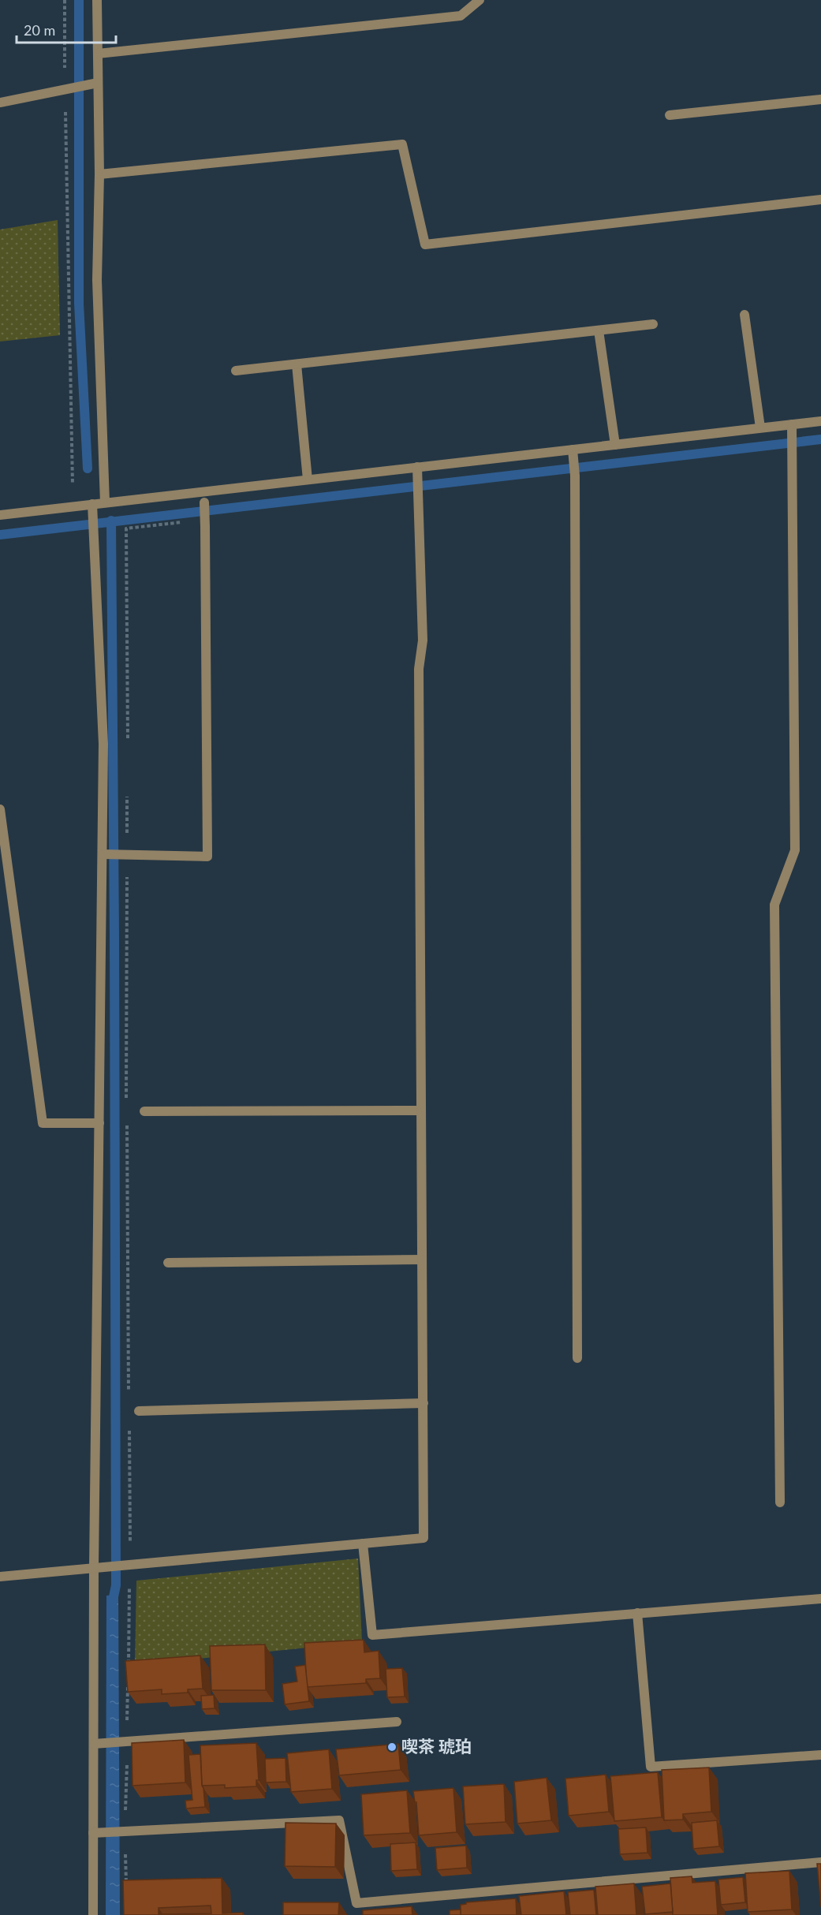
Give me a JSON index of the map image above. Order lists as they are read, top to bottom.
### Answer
{
  "places": ["喫茶 琥珀"],
  "scale_bar": "20 m"
}
